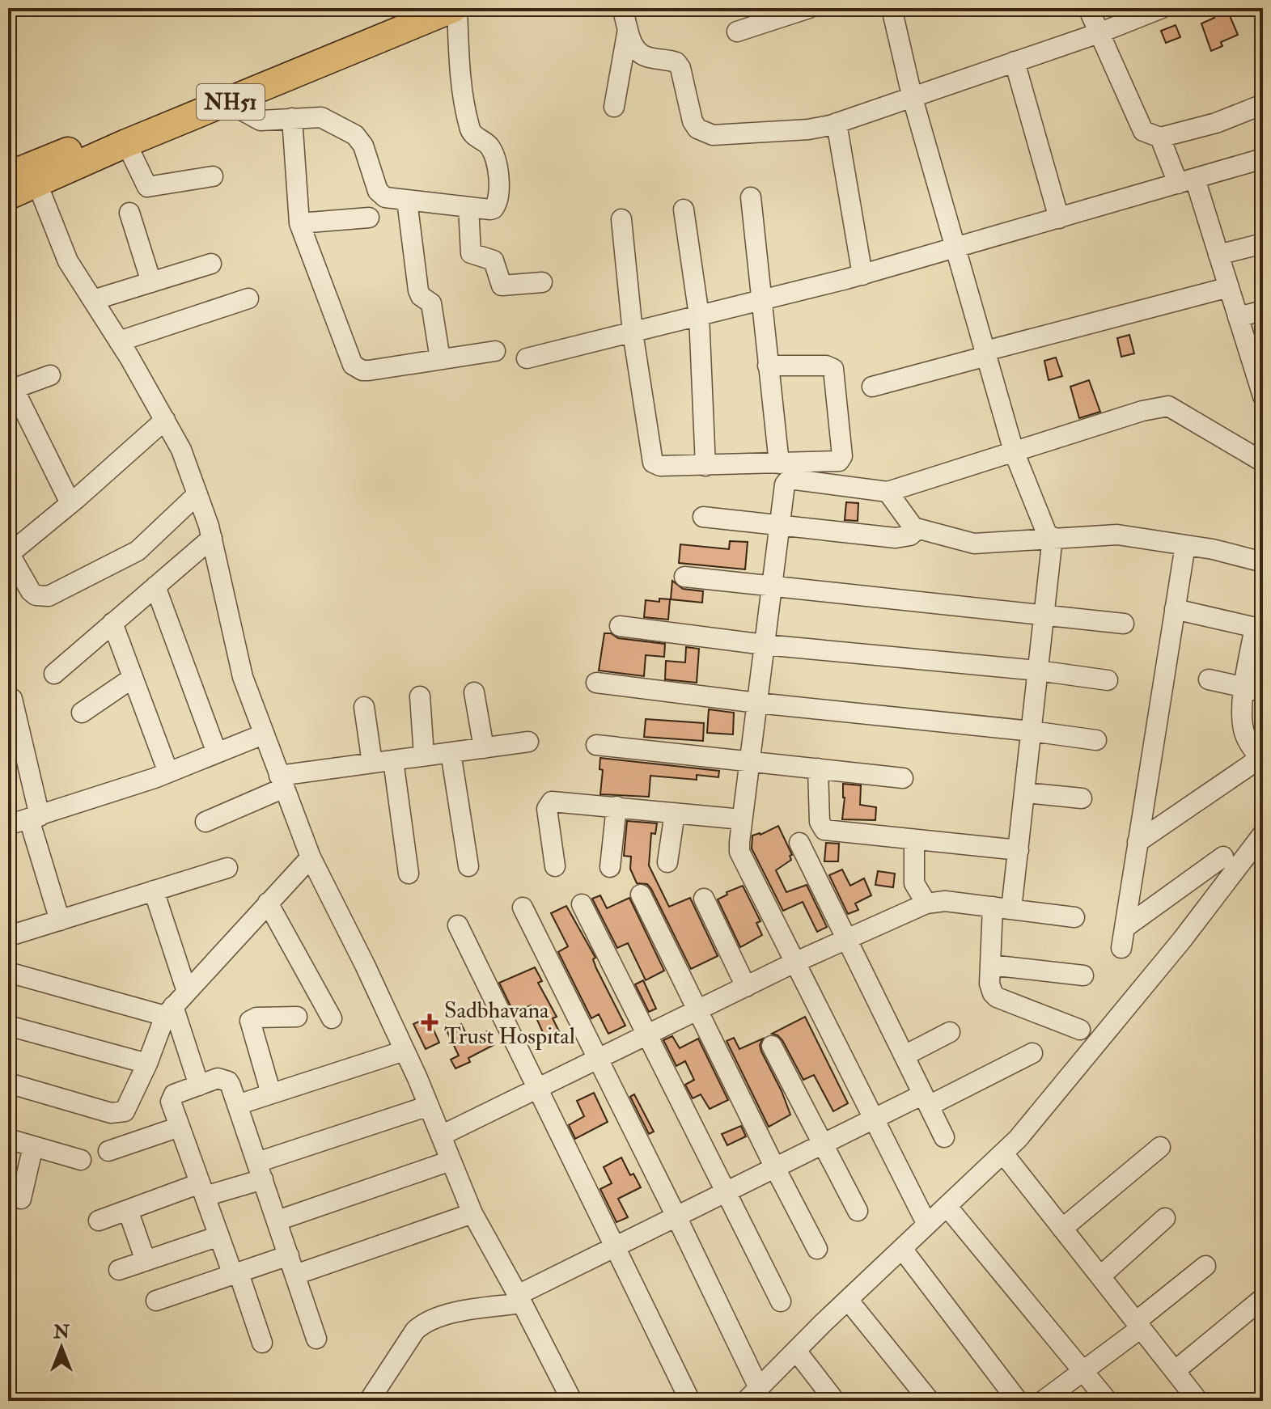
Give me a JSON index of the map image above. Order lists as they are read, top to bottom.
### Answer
{
  "streets": {
    "highway": ["NH51"]
  },
  "places": {
    "health": ["Sadbhavana Trust Hospital"]
  },
  "north": "top"
}
